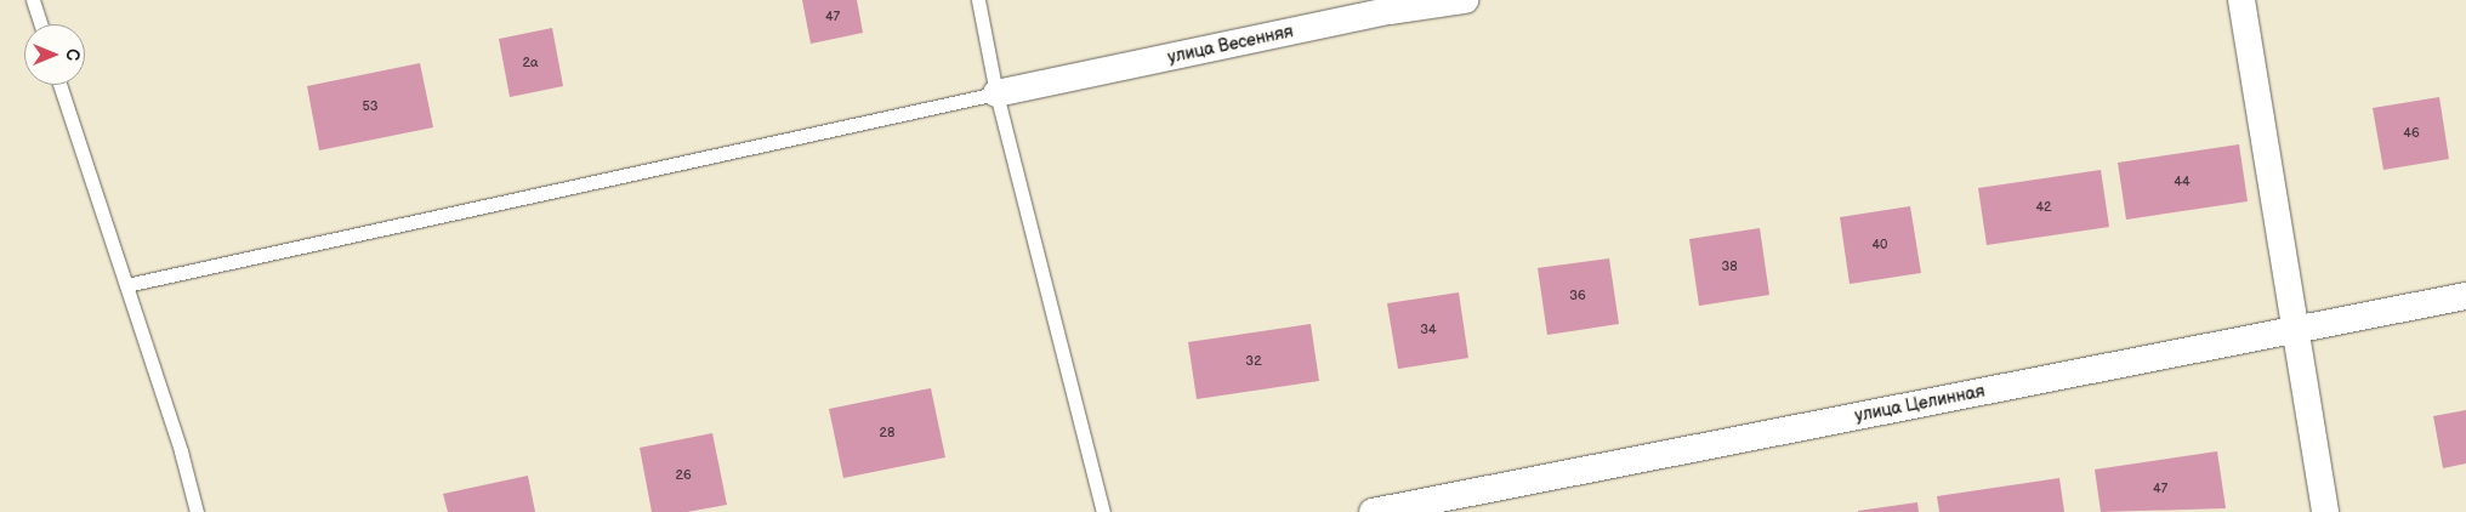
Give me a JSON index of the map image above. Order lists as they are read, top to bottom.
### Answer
{
  "streets": {
    "street": ["улица Весенняя", "улица Целинная"]
  },
  "house_numbers": [
    "47",
    "2а",
    "53",
    "46",
    "44",
    "42",
    "40",
    "38",
    "36",
    "34",
    "32",
    "28",
    "26",
    "47"
  ],
  "north": "right"
}
